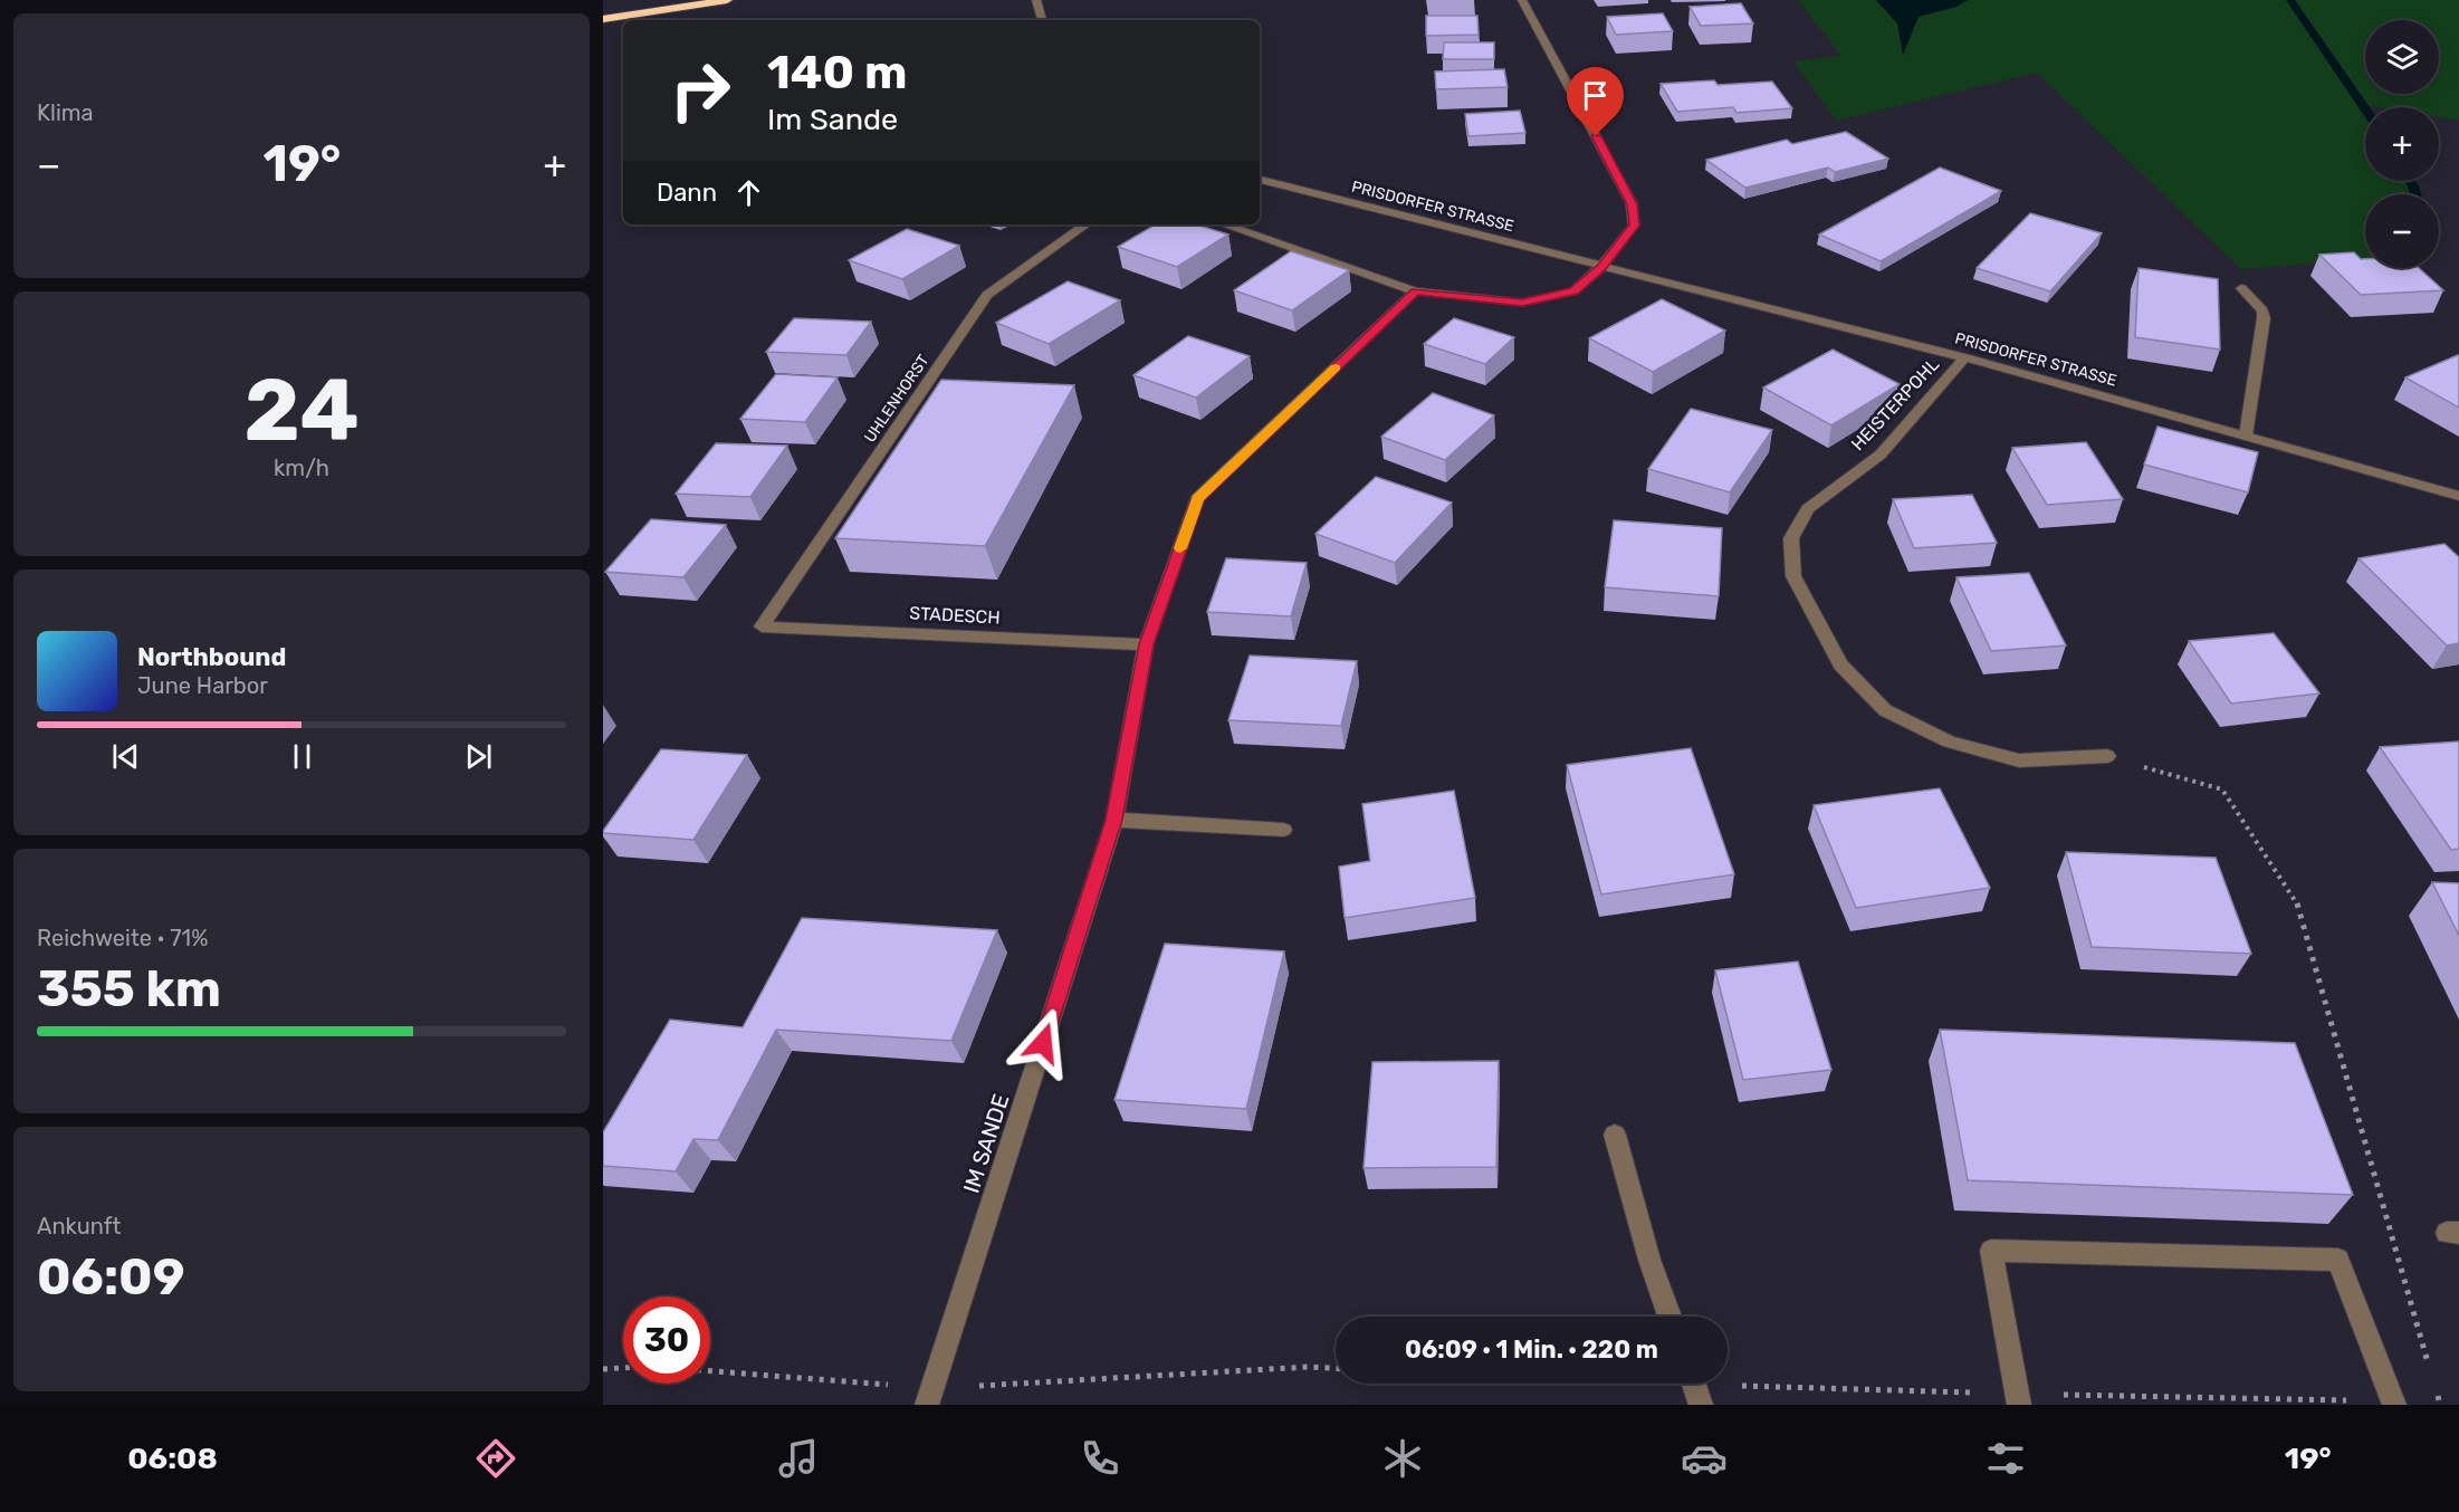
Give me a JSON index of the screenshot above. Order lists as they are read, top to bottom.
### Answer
{
  "streets": {
    "street": [
      "PRISDORFER STRASSE",
      "UHLENHORST",
      "HEISTERPOHL",
      "STADESCH",
      "IM SANDE"
    ]
  },
  "crossings": [
    ["PRISDORFER STRASSE", "HEISTERPOHL"],
    ["UHLENHORST", "STADESCH"],
    ["STADESCH", "IM SANDE"]
  ],
  "page": {
    "tile": [
      "Klima",
      ["24", "km/h"],
      ["Reichweite · 71%", "355 km"],
      ["Ankunft", "06:09"]
    ],
    "map_buttons": ["+", "−"],
    "turn": ["140 m", "Im Sande"],
    "heat": ["−", "19°", "+"],
    "then": "Dann",
    "song": ["Northbound", "June Harbor"],
    "limit": "30",
    "trip": "06:09 · 1 Min. · 220 m",
    "tabs": ["06:08", "19°"]
  }
}
